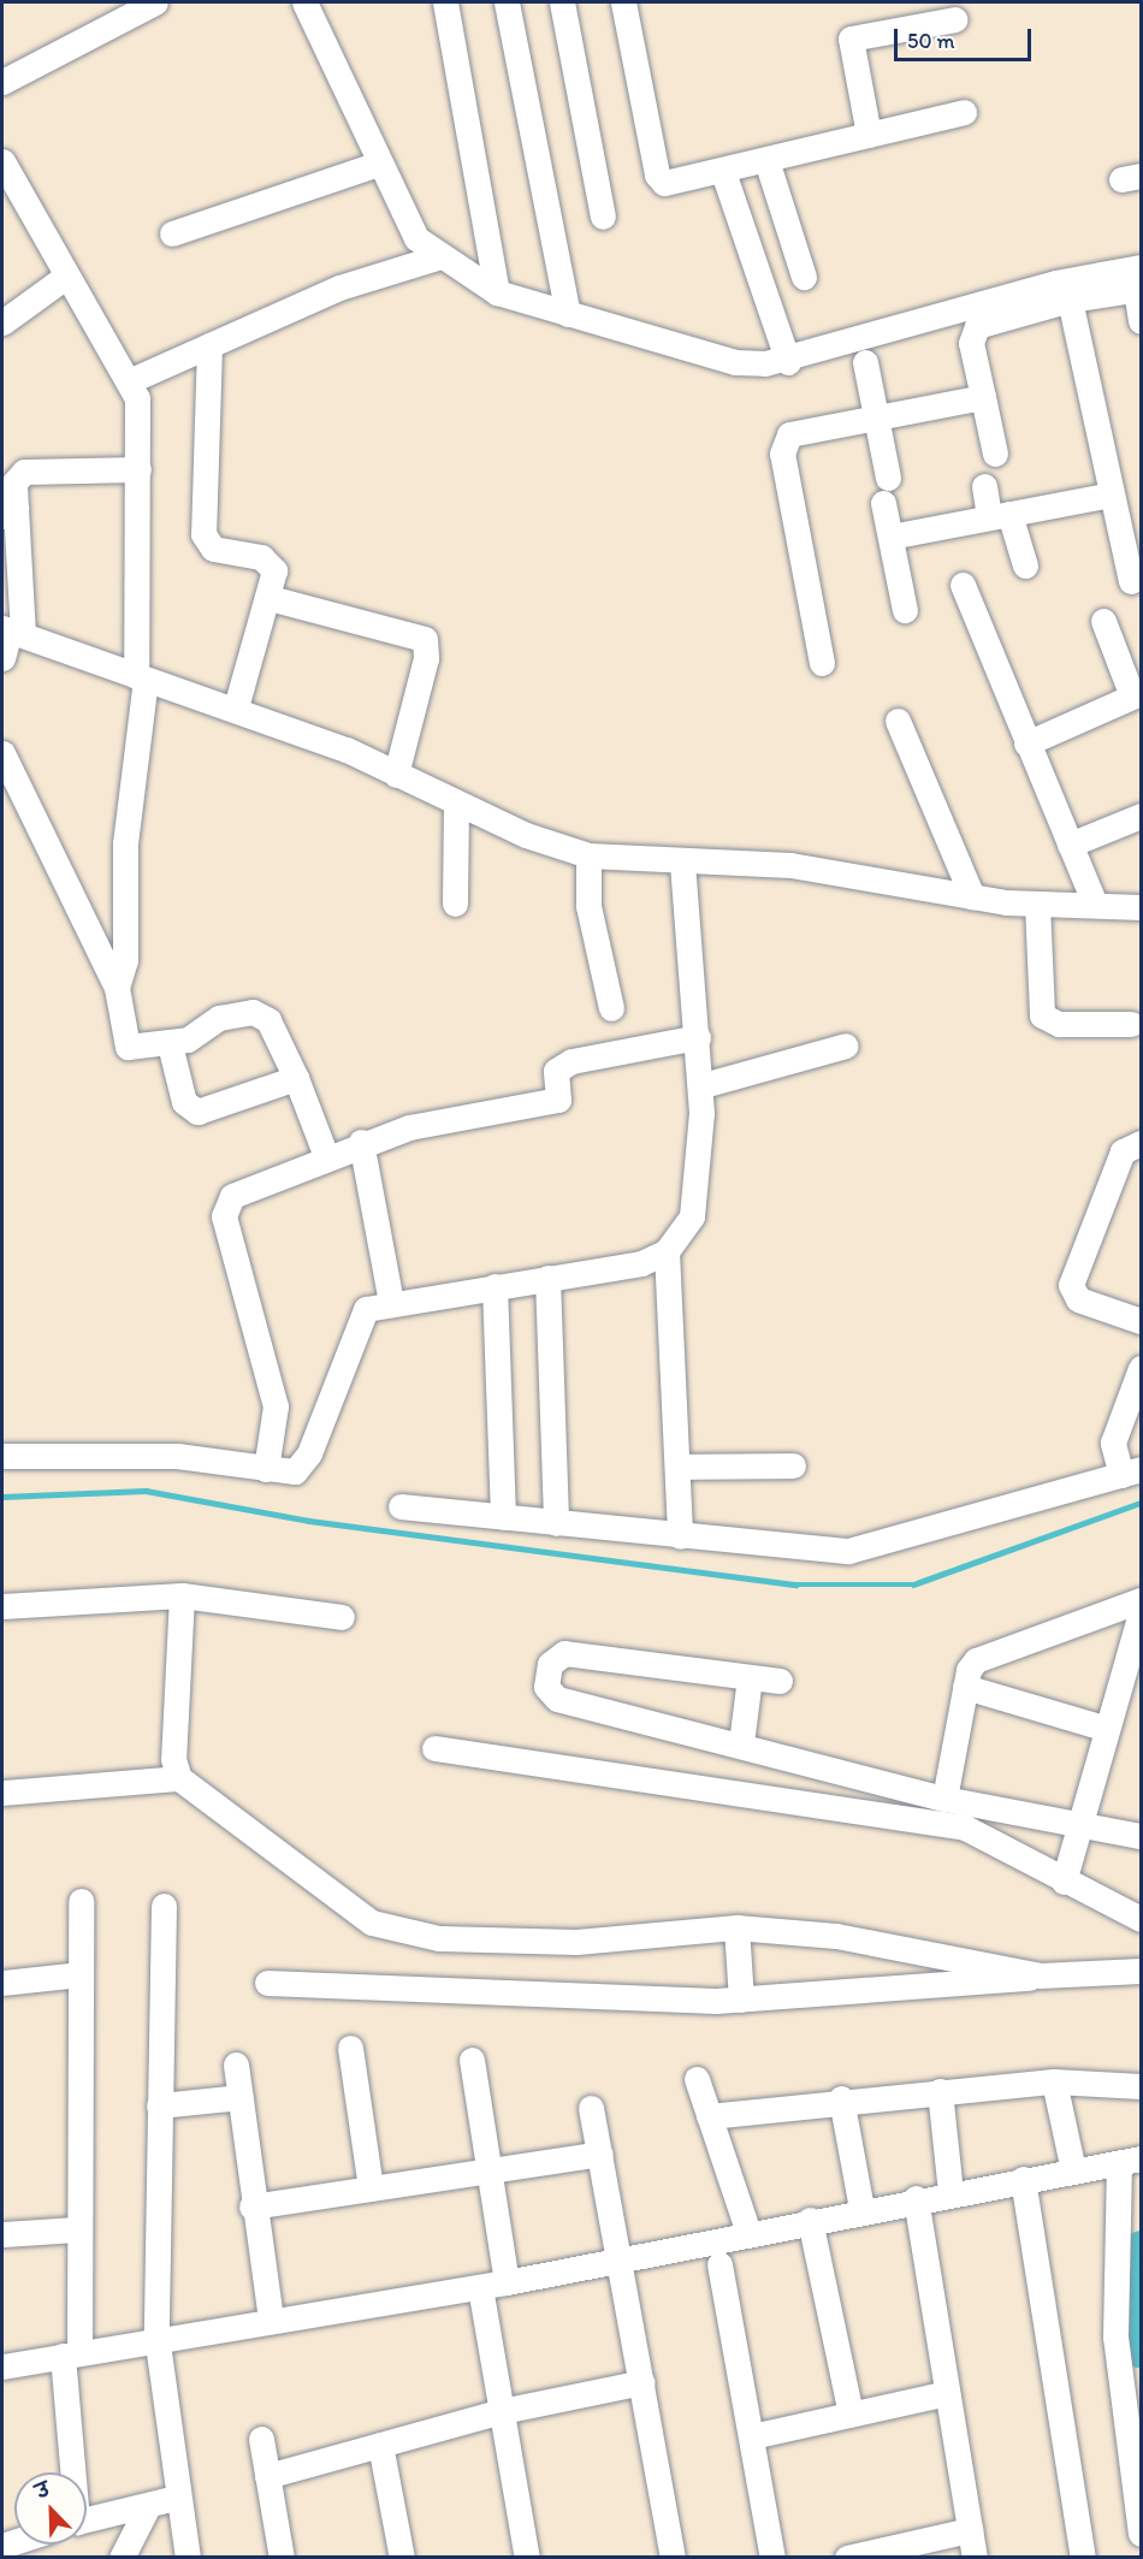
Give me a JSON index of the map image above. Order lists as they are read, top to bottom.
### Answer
{
  "scale_bar": "50 m",
  "north": "top left"
}
